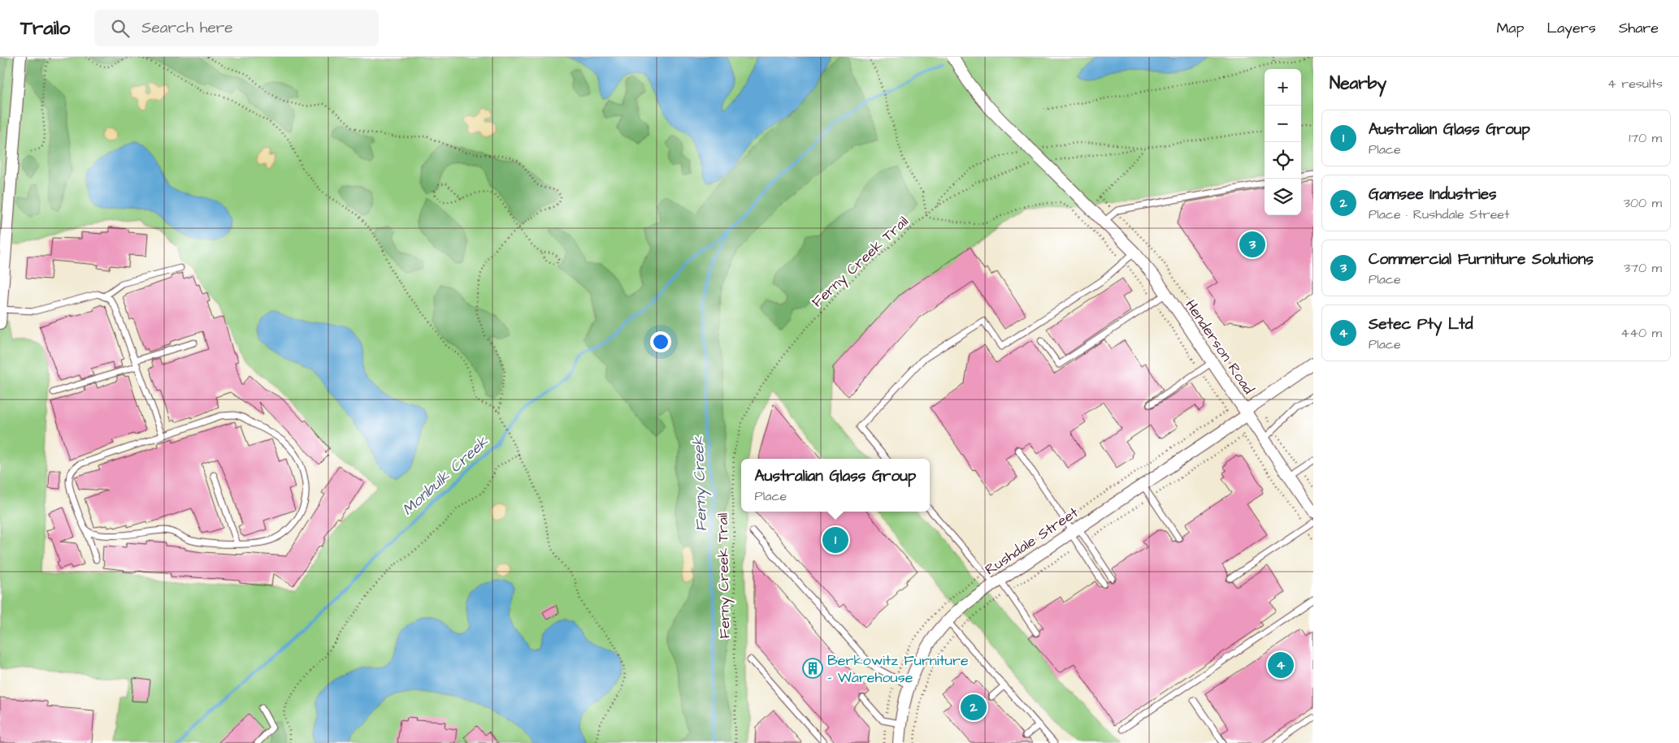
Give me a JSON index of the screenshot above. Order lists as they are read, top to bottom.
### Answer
{
  "streets": {
    "street": ["Henderson Road", "Rushdale Street"],
    "path": ["Ferny Creek Trail"]
  },
  "crossings": [
    ["Henderson Road", "Rushdale Street"]
  ],
  "water": ["Monbulk Creek", "Ferny Creek"],
  "places": {
    "building": ["Berkowitz Furniture - Warehouse"]
  },
  "page": {
    "header": "Trailo",
    "search": "Search here",
    "nav": ["Map", "Layers", "Share"],
    "heading": ["Nearby", "4 results"],
    "map_buttons": ["+", "−"],
    "list": [
      {
        "mark": "1",
        "name": "Australian Glass Group",
        "note": "Place",
        "value": "170 m"
      },
      {
        "mark": "2",
        "name": "Gamsee Industries",
        "note": "Place · Rushdale Street",
        "value": "300 m"
      },
      {
        "mark": "3",
        "name": "Commercial Furniture Solutions",
        "note": "Place",
        "value": "370 m"
      },
      {
        "mark": "4",
        "name": "Setec Pty Ltd",
        "note": "Place",
        "value": "440 m"
      }
    ],
    "pins": [
      "3",
      "1",
      "4",
      "2"
    ],
    "popup": ["Australian Glass Group", "Place"]
  }
}
